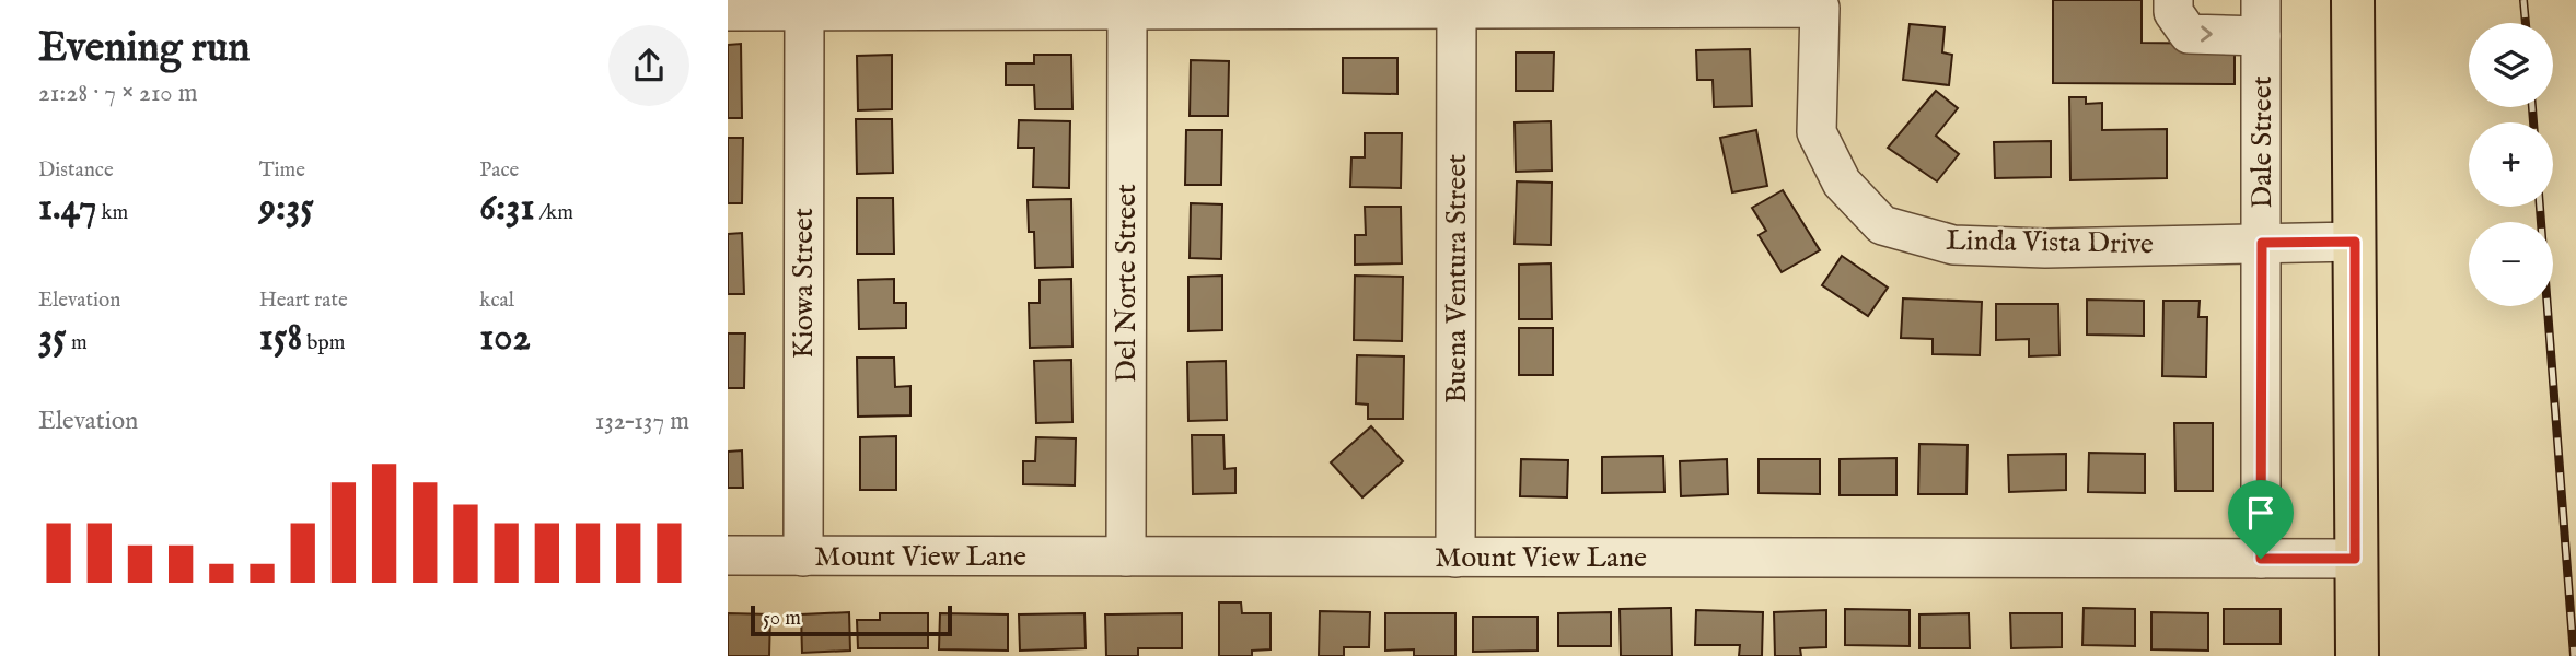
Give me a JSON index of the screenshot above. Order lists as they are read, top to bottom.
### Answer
{
  "streets": {
    "street": [
      "Dale Street",
      "Linda Vista Drive",
      "Buena Ventura Street",
      "Kiowa Street",
      "Del Norte Street",
      "Mount View Lane"
    ]
  },
  "crossings": [
    ["Dale Street", "Linda Vista Drive"],
    ["Dale Street", "Mount View Lane"],
    ["Linda Vista Drive", "Buena Ventura Street"],
    ["Linda Vista Drive", "Kiowa Street"],
    ["Linda Vista Drive", "Del Norte Street"],
    ["Buena Ventura Street", "Mount View Lane"],
    ["Kiowa Street", "Mount View Lane"],
    ["Del Norte Street", "Mount View Lane"]
  ],
  "scale_bar": "50 m",
  "page": {
    "heading": ["Evening run", "21:28 · 7 × 210 m"],
    "map_buttons": ["+", "−"],
    "stats": [
      ["Distance", "1.47 km"],
      ["Time", "9:35"],
      ["Pace", "6:31 /km"],
      ["Elevation", "35 m"],
      ["Heart rate", "158 bpm"],
      ["kcal", "102"]
    ],
    "chart": ["Elevation", "132–137 m"],
    "scale": "50 m"
  }
}
